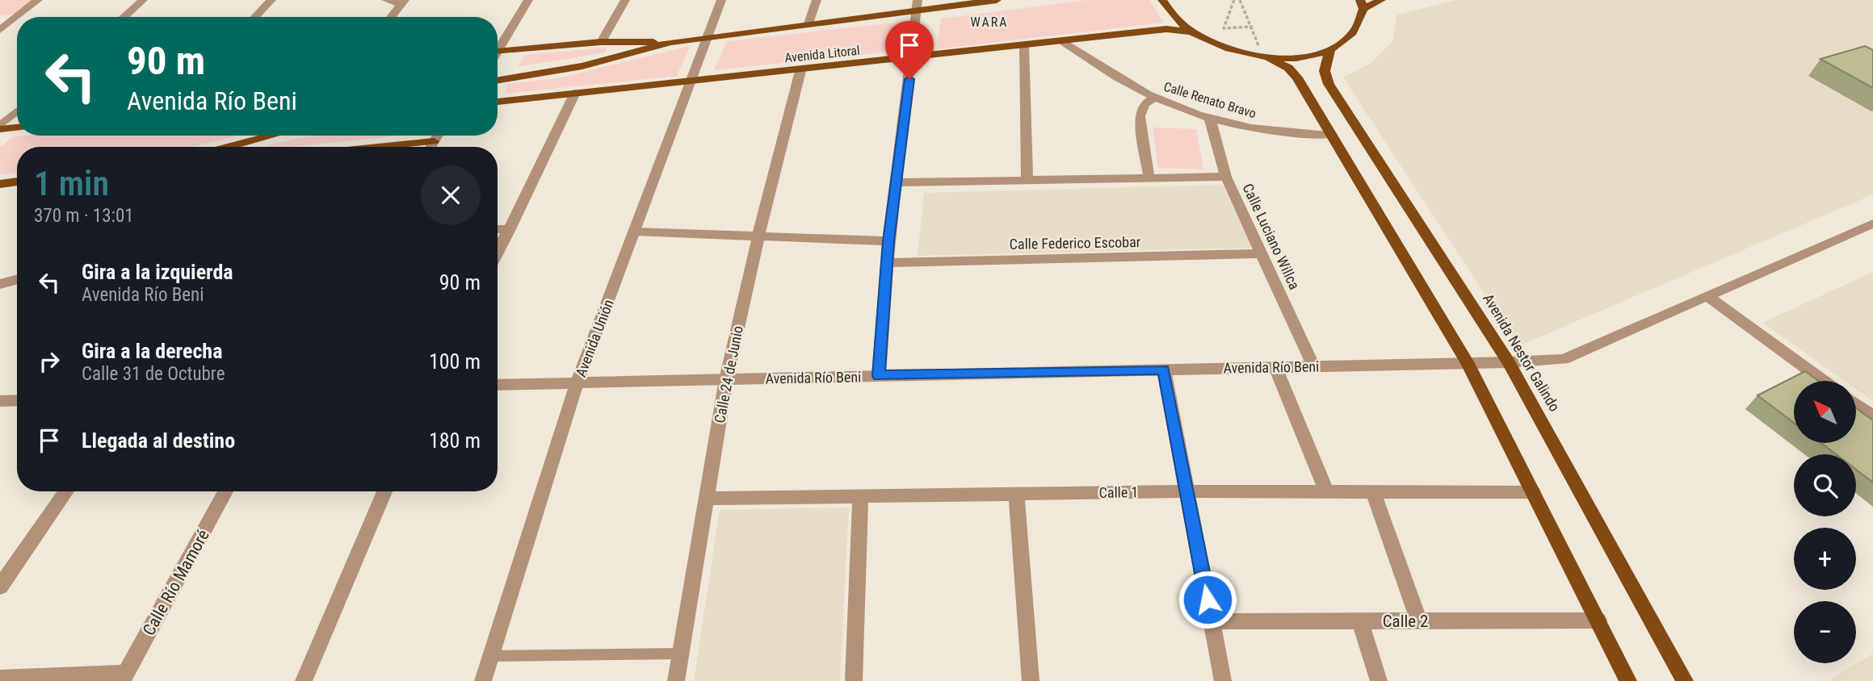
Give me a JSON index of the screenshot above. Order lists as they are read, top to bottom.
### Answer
{
  "streets": {
    "main road": ["Avenida Litoral", "Avenida Nestor Galindo"],
    "street": [
      "Calle Renato Bravo",
      "Calle Luciano Willca",
      "Calle Federico Escobar",
      "Avenida Unión",
      "Avenida Río Beni",
      "Calle 24 de Junio",
      "Calle 1",
      "Calle Río Mamoré",
      "Calle 2"
    ]
  },
  "crossings": [
    ["Avenida Litoral", "Calle Renato Bravo"],
    ["Avenida Litoral", "Avenida Unión"],
    ["Avenida Litoral", "Calle 24 de Junio"],
    ["Calle Renato Bravo", "Calle Luciano Willca"],
    ["Calle Luciano Willca", "Calle Federico Escobar"],
    ["Calle Luciano Willca", "Avenida Río Beni"],
    ["Avenida Unión", "Avenida Río Beni"],
    ["Avenida Nestor Galindo", "Avenida Río Beni"],
    ["Avenida Río Beni", "Calle 24 de Junio"],
    ["Calle 24 de Junio", "Calle 1"]
  ],
  "districts": ["WARA"],
  "north": "top left",
  "page": {
    "turn": ["90 m", "Avenida Río Beni"],
    "heading": ["1 min", "370 m · 13:01"],
    "list": [
      {
        "name": "Gira a la izquierda",
        "note": "Avenida Río Beni",
        "value": "90 m"
      },
      {
        "name": "Gira a la derecha",
        "note": "Calle 31 de Octubre",
        "value": "100 m"
      },
      {
        "name": "Llegada al destino",
        "value": "180 m"
      }
    ],
    "map_buttons": ["+", "−"]
  }
}
